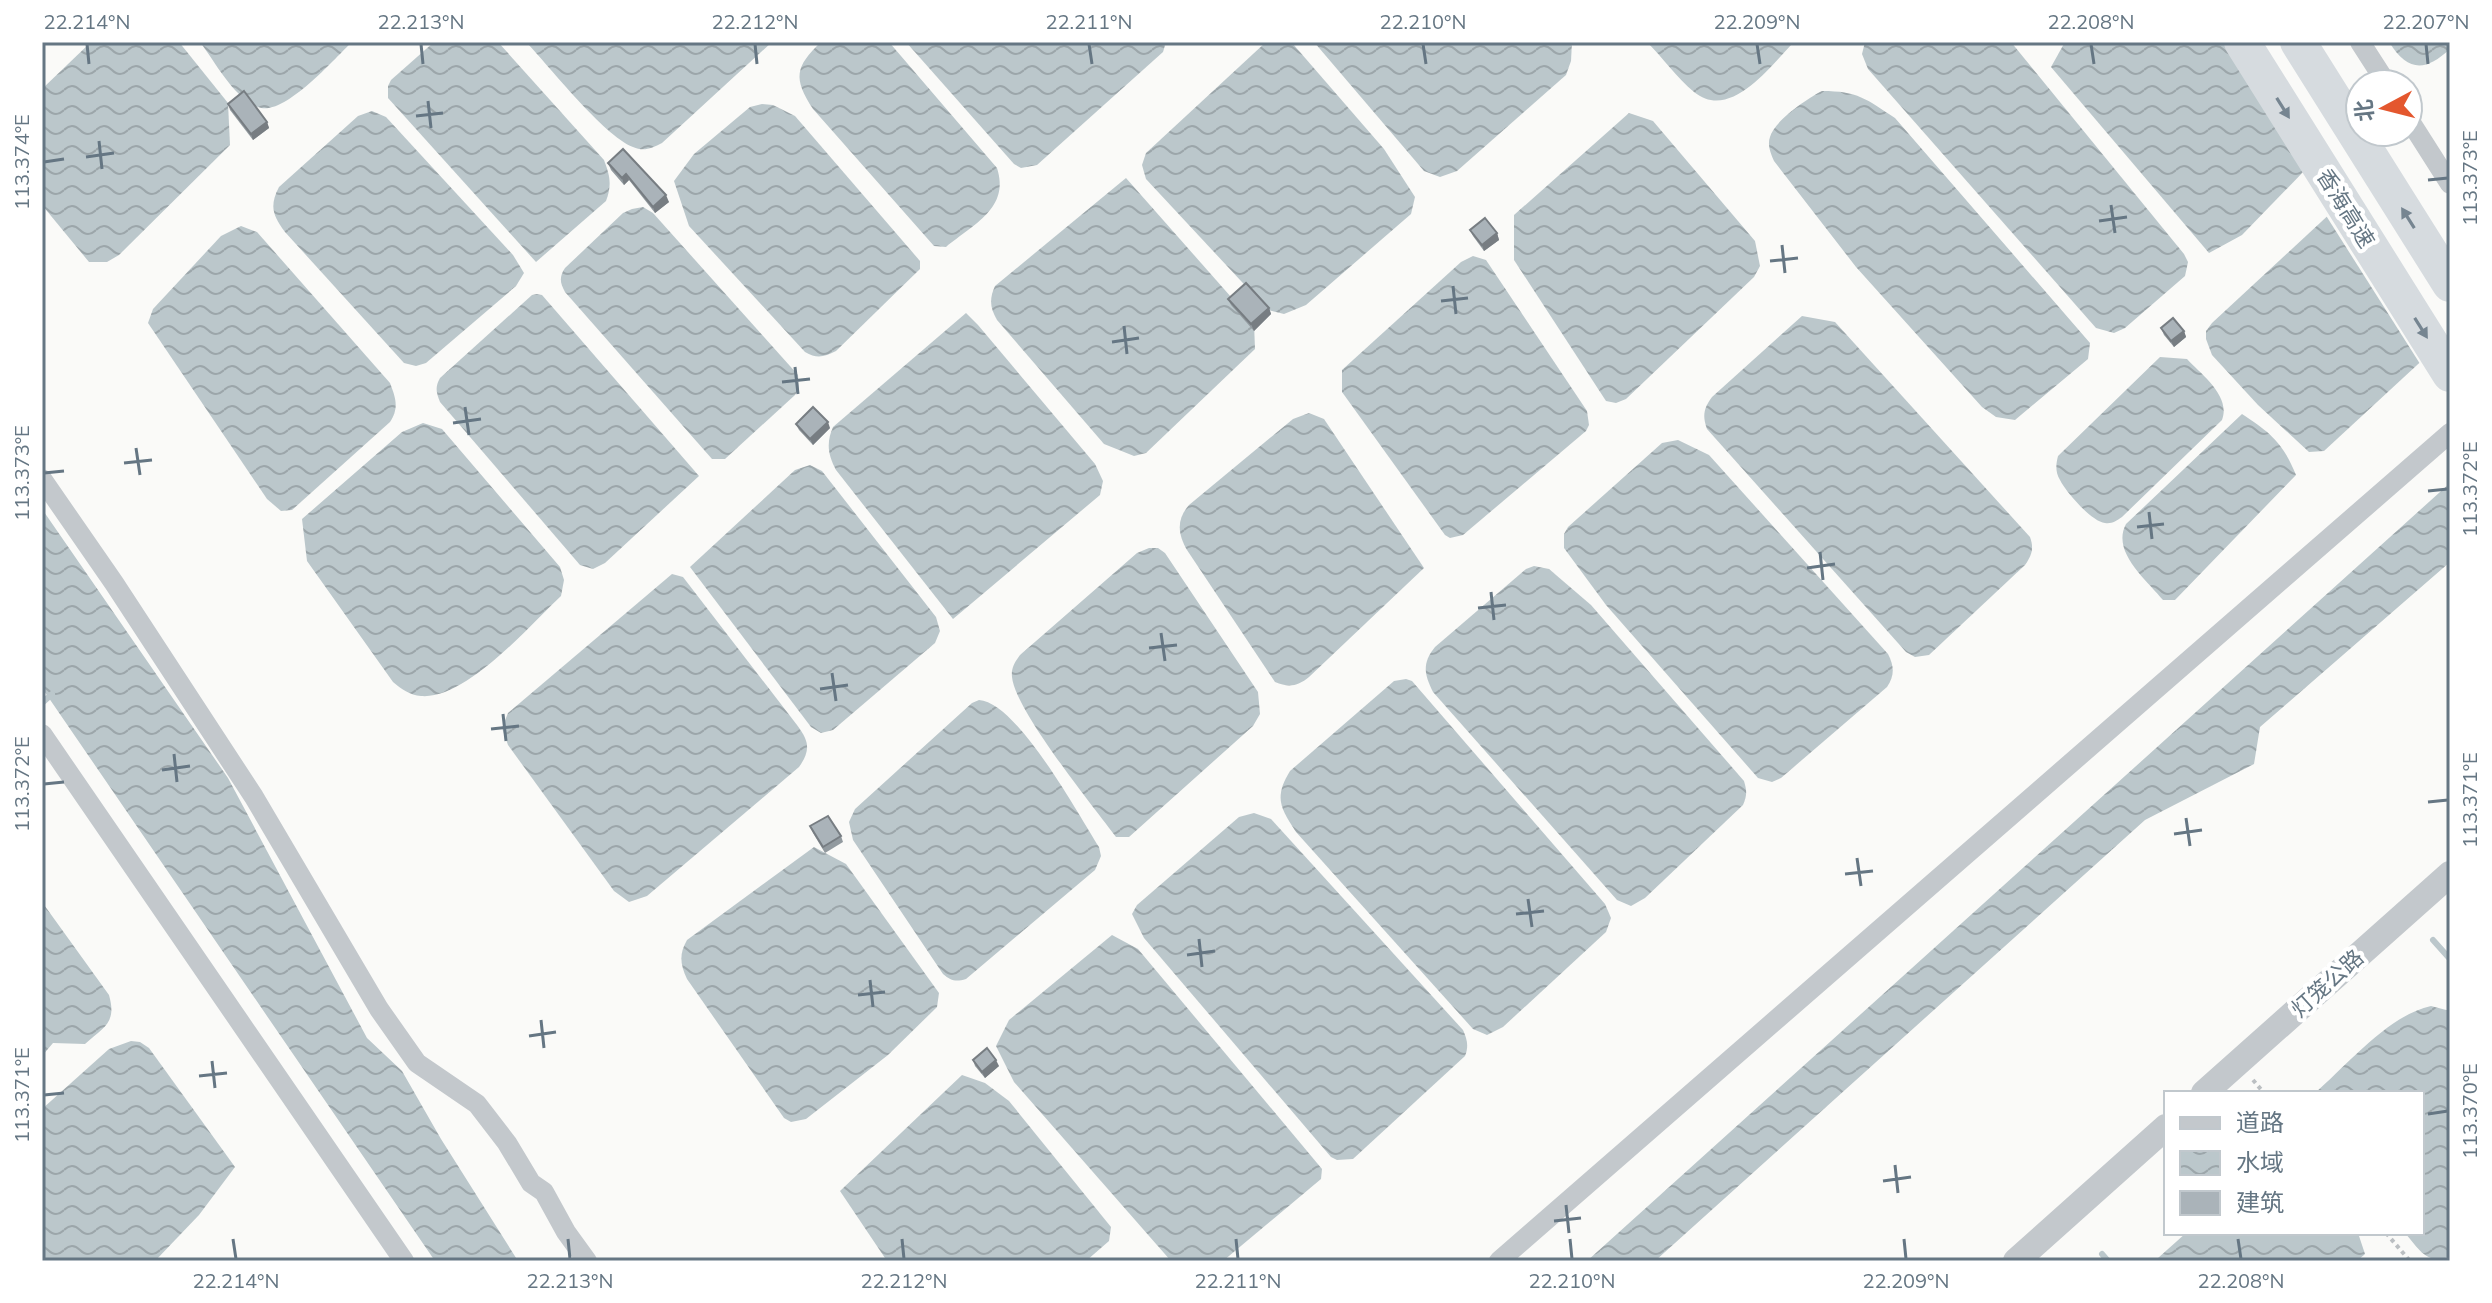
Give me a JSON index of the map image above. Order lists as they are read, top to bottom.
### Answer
{
  "streets": {
    "highway": ["香海高速"],
    "street": ["灯笼公路"]
  },
  "legend": ["道路", "水域", "建筑"],
  "north": "left",
  "coordinates": [
    "22.214°N",
    "22.213°N",
    "22.212°N",
    "22.211°N",
    "22.210°N",
    "22.209°N",
    "22.208°N",
    "22.207°N",
    "113.374°E",
    "113.373°E",
    "113.372°E",
    "113.371°E",
    "113.370°E"
  ]
}
